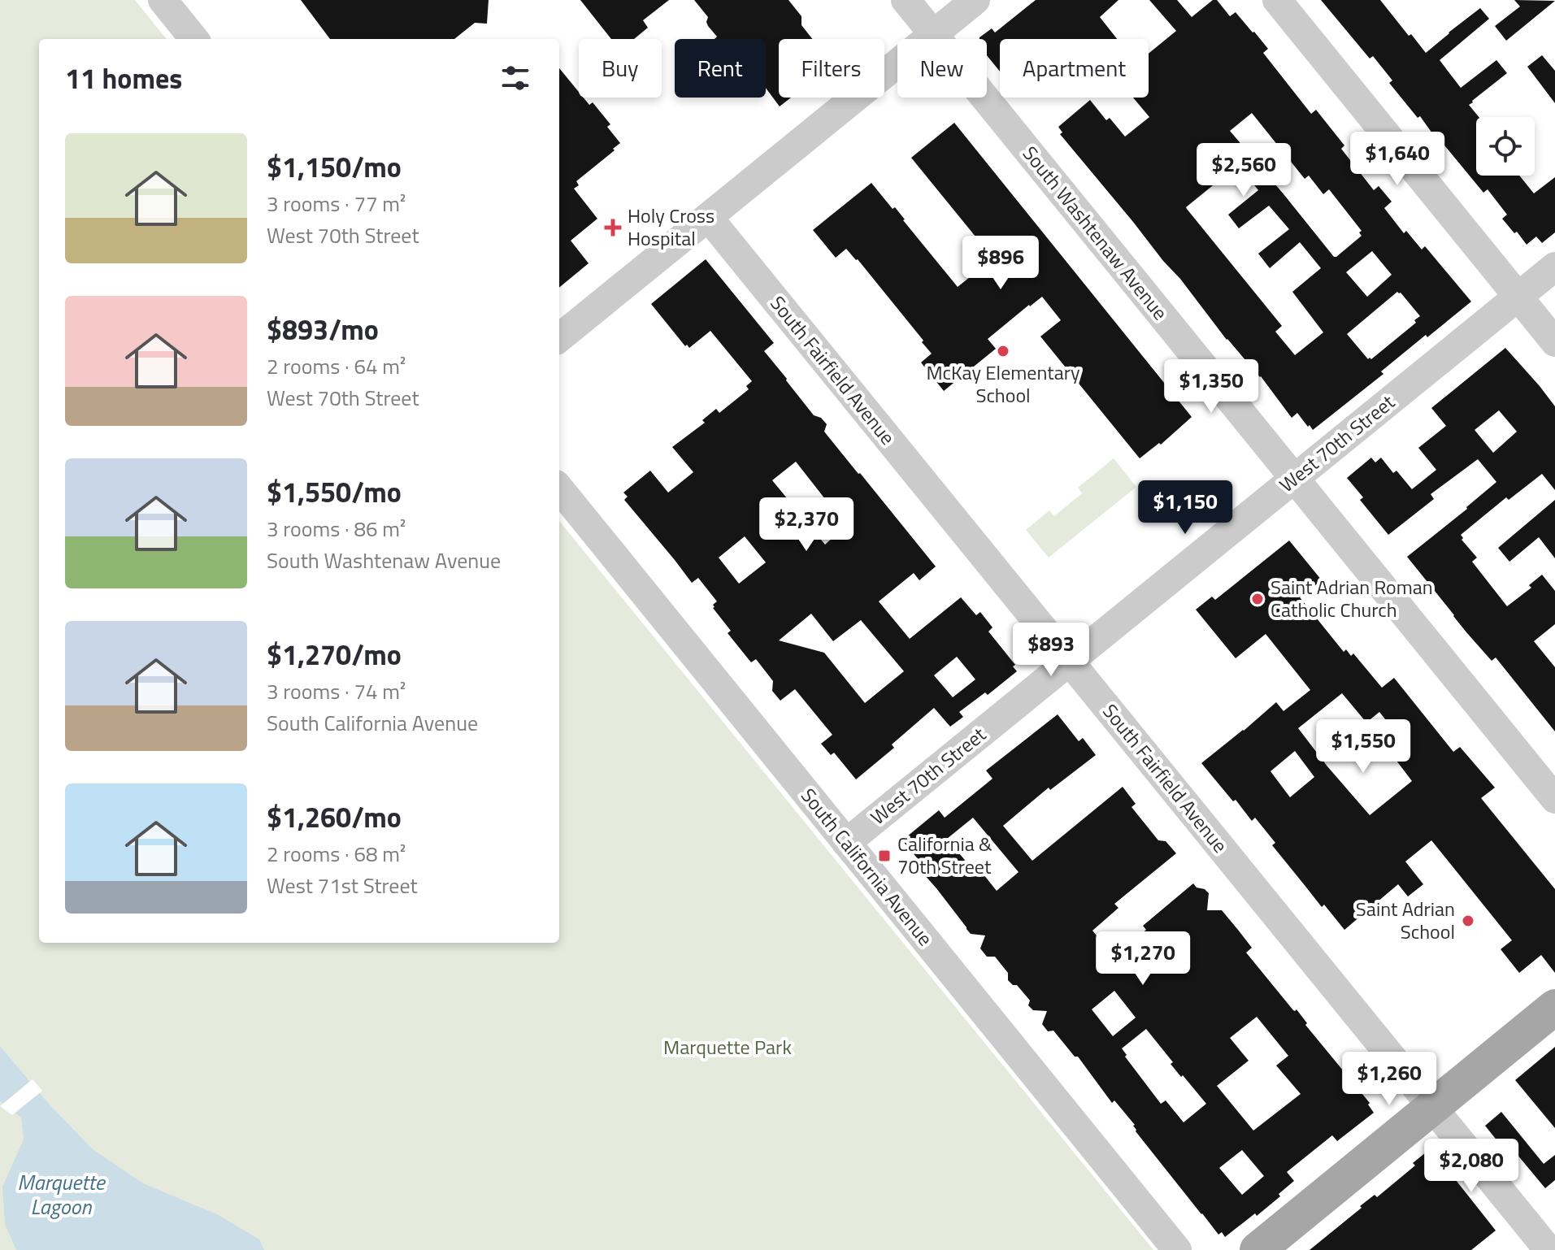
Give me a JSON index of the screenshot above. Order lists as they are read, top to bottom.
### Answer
{
  "streets": {
    "street": [
      "South Washtenaw Avenue",
      "South Fairfield Avenue",
      "West 70th Street",
      "South California Avenue"
    ]
  },
  "crossings": [
    ["South Washtenaw Avenue", "West 70th Street"],
    ["South Fairfield Avenue", "West 70th Street"],
    ["West 70th Street", "South California Avenue"]
  ],
  "water": ["Marquette Lagoon"],
  "parks": ["Marquette Park"],
  "places": {
    "health": ["Holy Cross Hospital"],
    "other": ["McKay Elementary School", "Saint Adrian Roman Catholic Church", "Saint Adrian School"],
    "transit": ["California & 70th Street"]
  },
  "page": {
    "chip": [
      "Buy",
      "Rent",
      "Filters",
      "New",
      "Apartment"
    ],
    "heading": "11 homes",
    "list": [
      {
        "name": "$1,150/mo",
        "note": "3 rooms · 77 m² · West 70th Street"
      },
      {
        "name": "$893/mo",
        "note": "2 rooms · 64 m² · West 70th Street"
      },
      {
        "name": "$1,550/mo",
        "note": "3 rooms · 86 m² · South Washtenaw Avenue"
      },
      {
        "name": "$1,270/mo",
        "note": "3 rooms · 74 m² · South California Avenue"
      },
      {
        "name": "$1,260/mo",
        "note": "2 rooms · 68 m² · West 71st Street"
      }
    ],
    "price": [
      "$1,640",
      "$2,560",
      "$896",
      "$1,350",
      "$1,150",
      "$2,370",
      "$893",
      "$1,550",
      "$1,270",
      "$1,260",
      "$2,080"
    ]
  }
}
